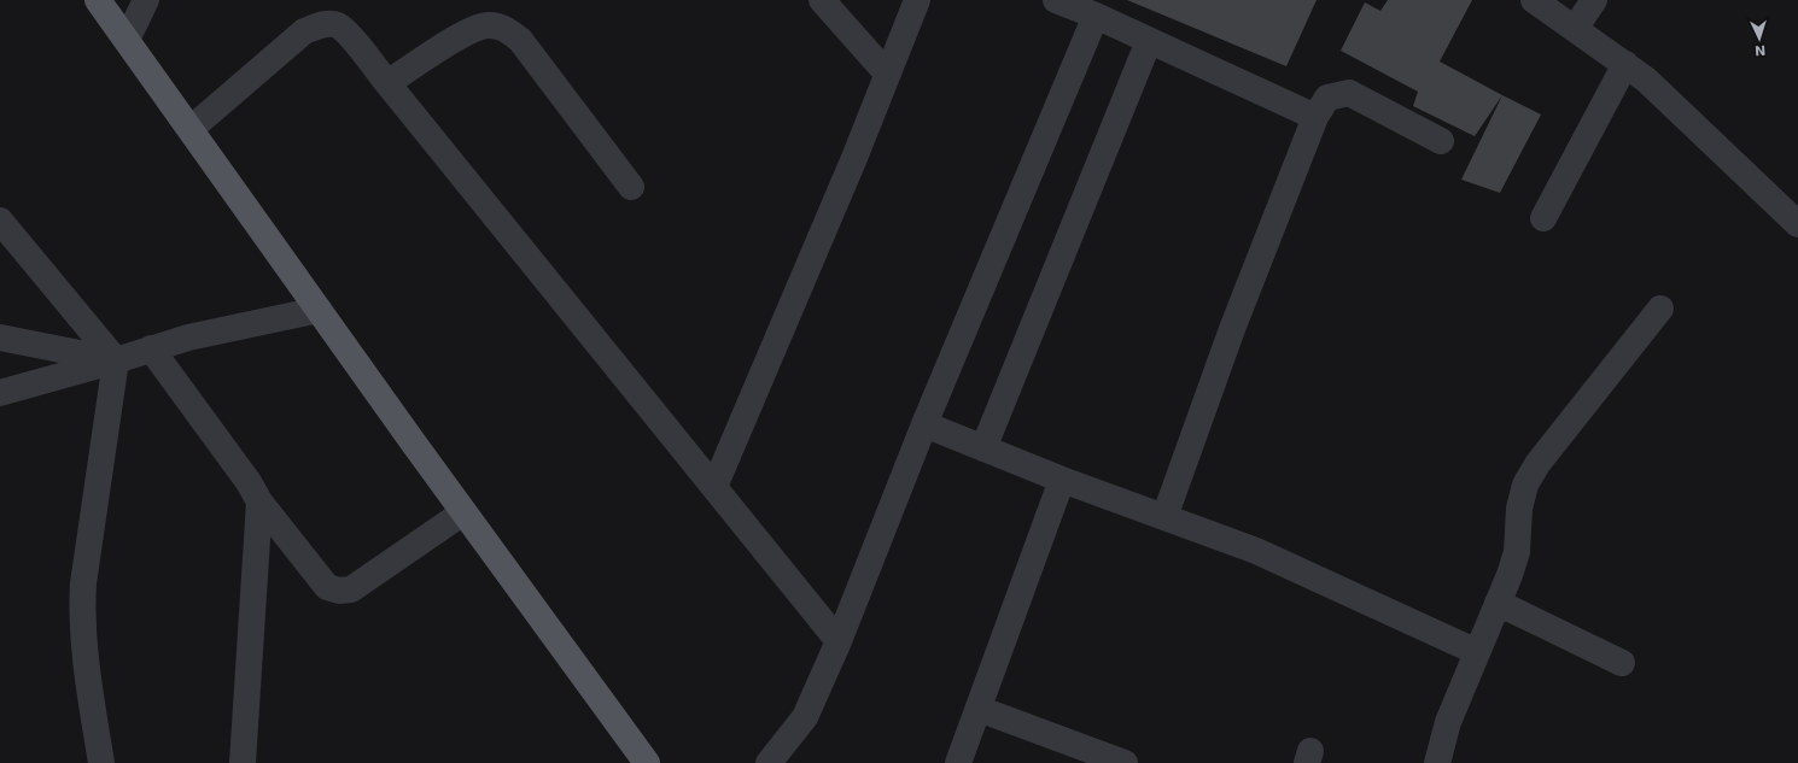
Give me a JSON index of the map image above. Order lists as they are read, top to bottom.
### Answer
{
  "north": "bottom"
}
